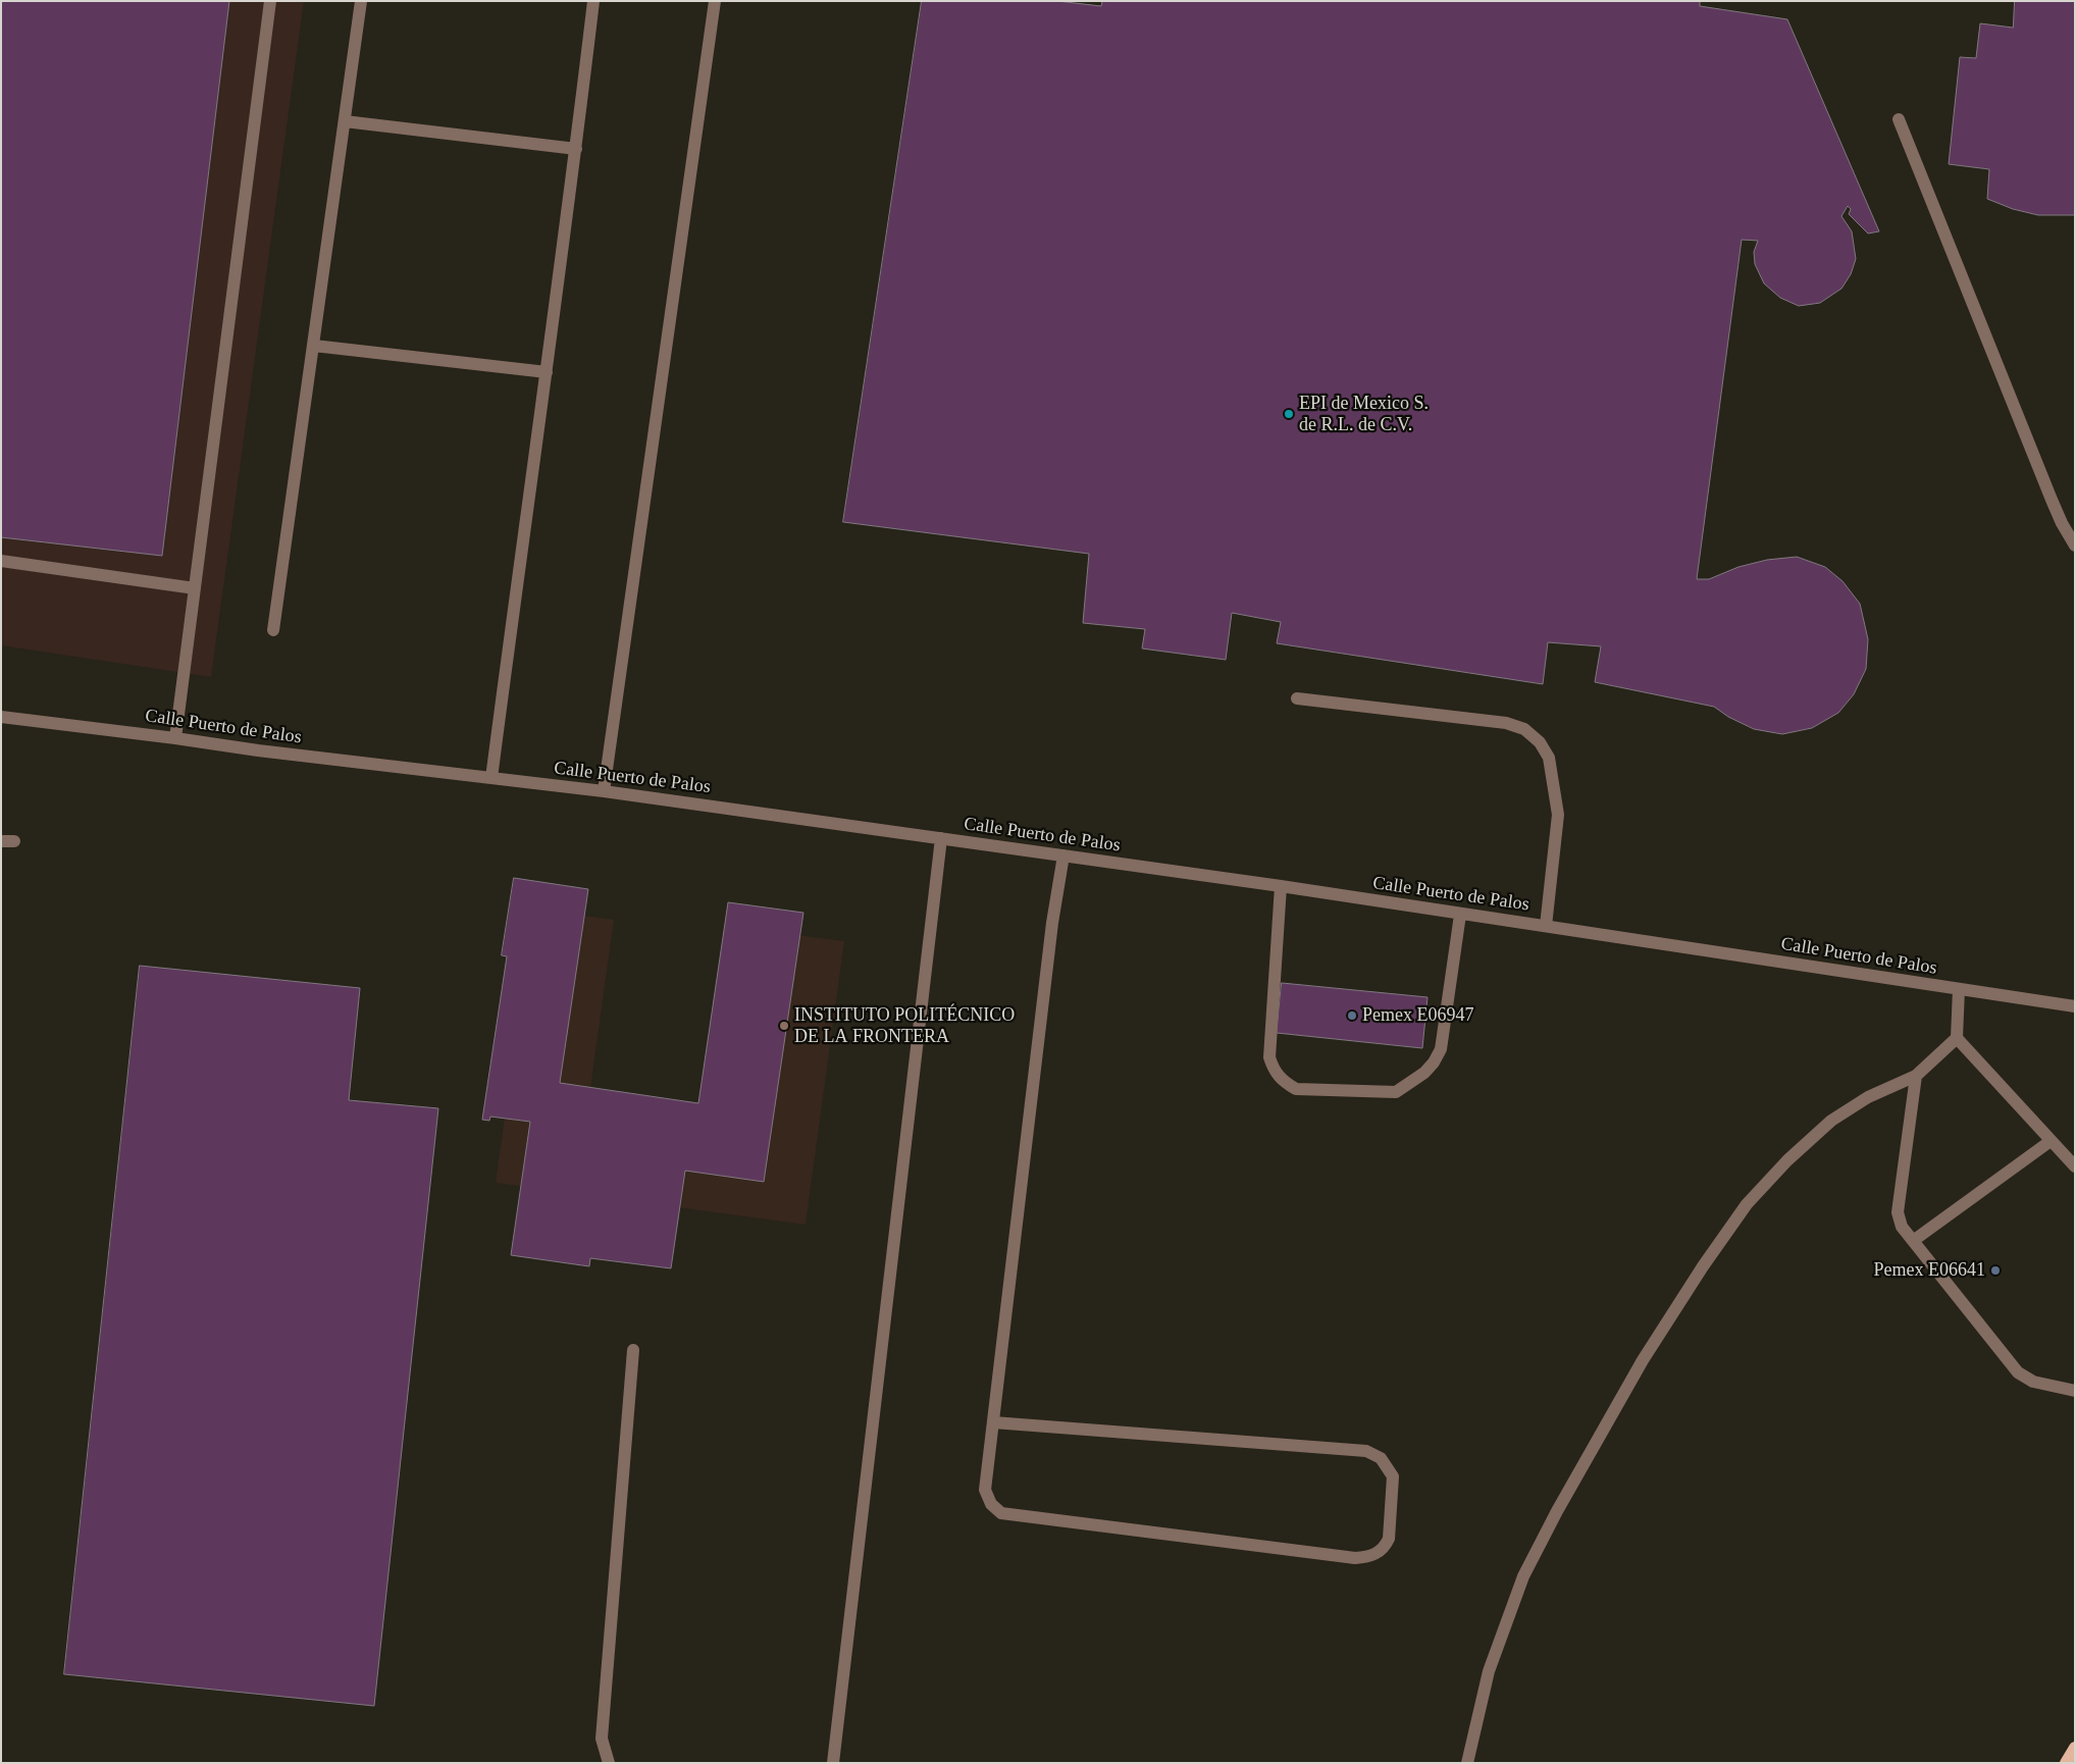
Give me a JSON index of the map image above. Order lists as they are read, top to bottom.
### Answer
{
  "streets": {
    "street": ["Calle Puerto de Palos"]
  },
  "places": [
    "EPI de Mexico S. de R.L. de C.V.",
    "Pemex E06947",
    "INSTITUTO POLITÉCNICO DE LA FRONTERA",
    "Pemex E06641"
  ]
}
